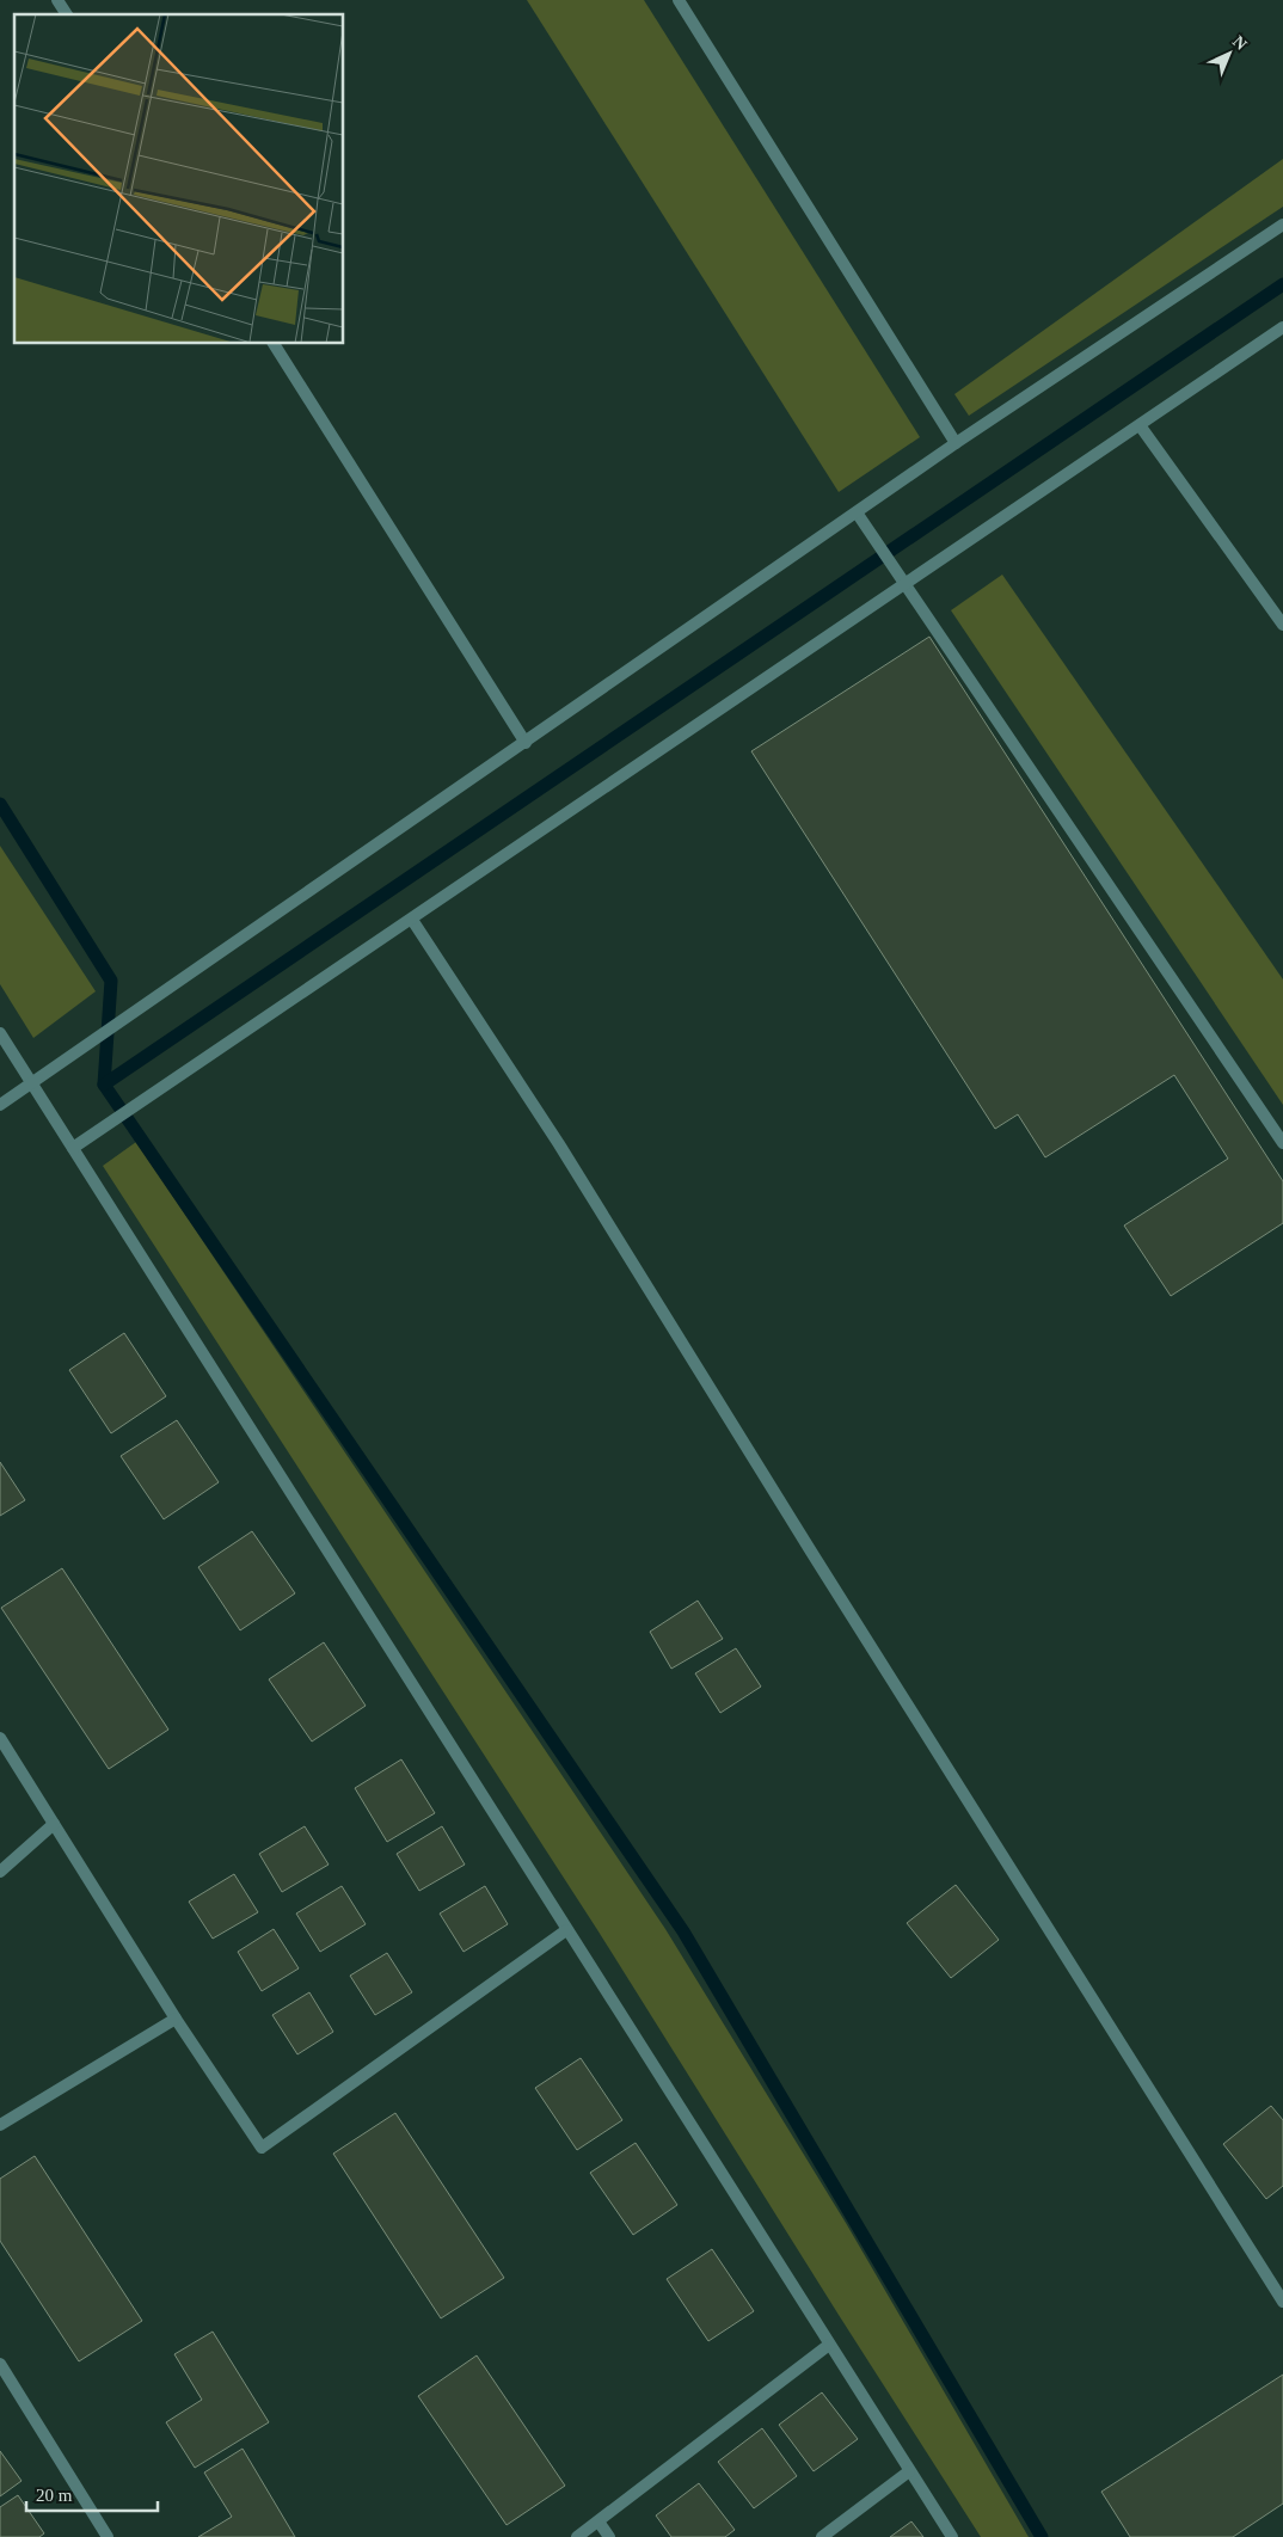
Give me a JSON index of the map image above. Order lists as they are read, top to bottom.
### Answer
{
  "scale_bar": "20 m",
  "north": "top right"
}
